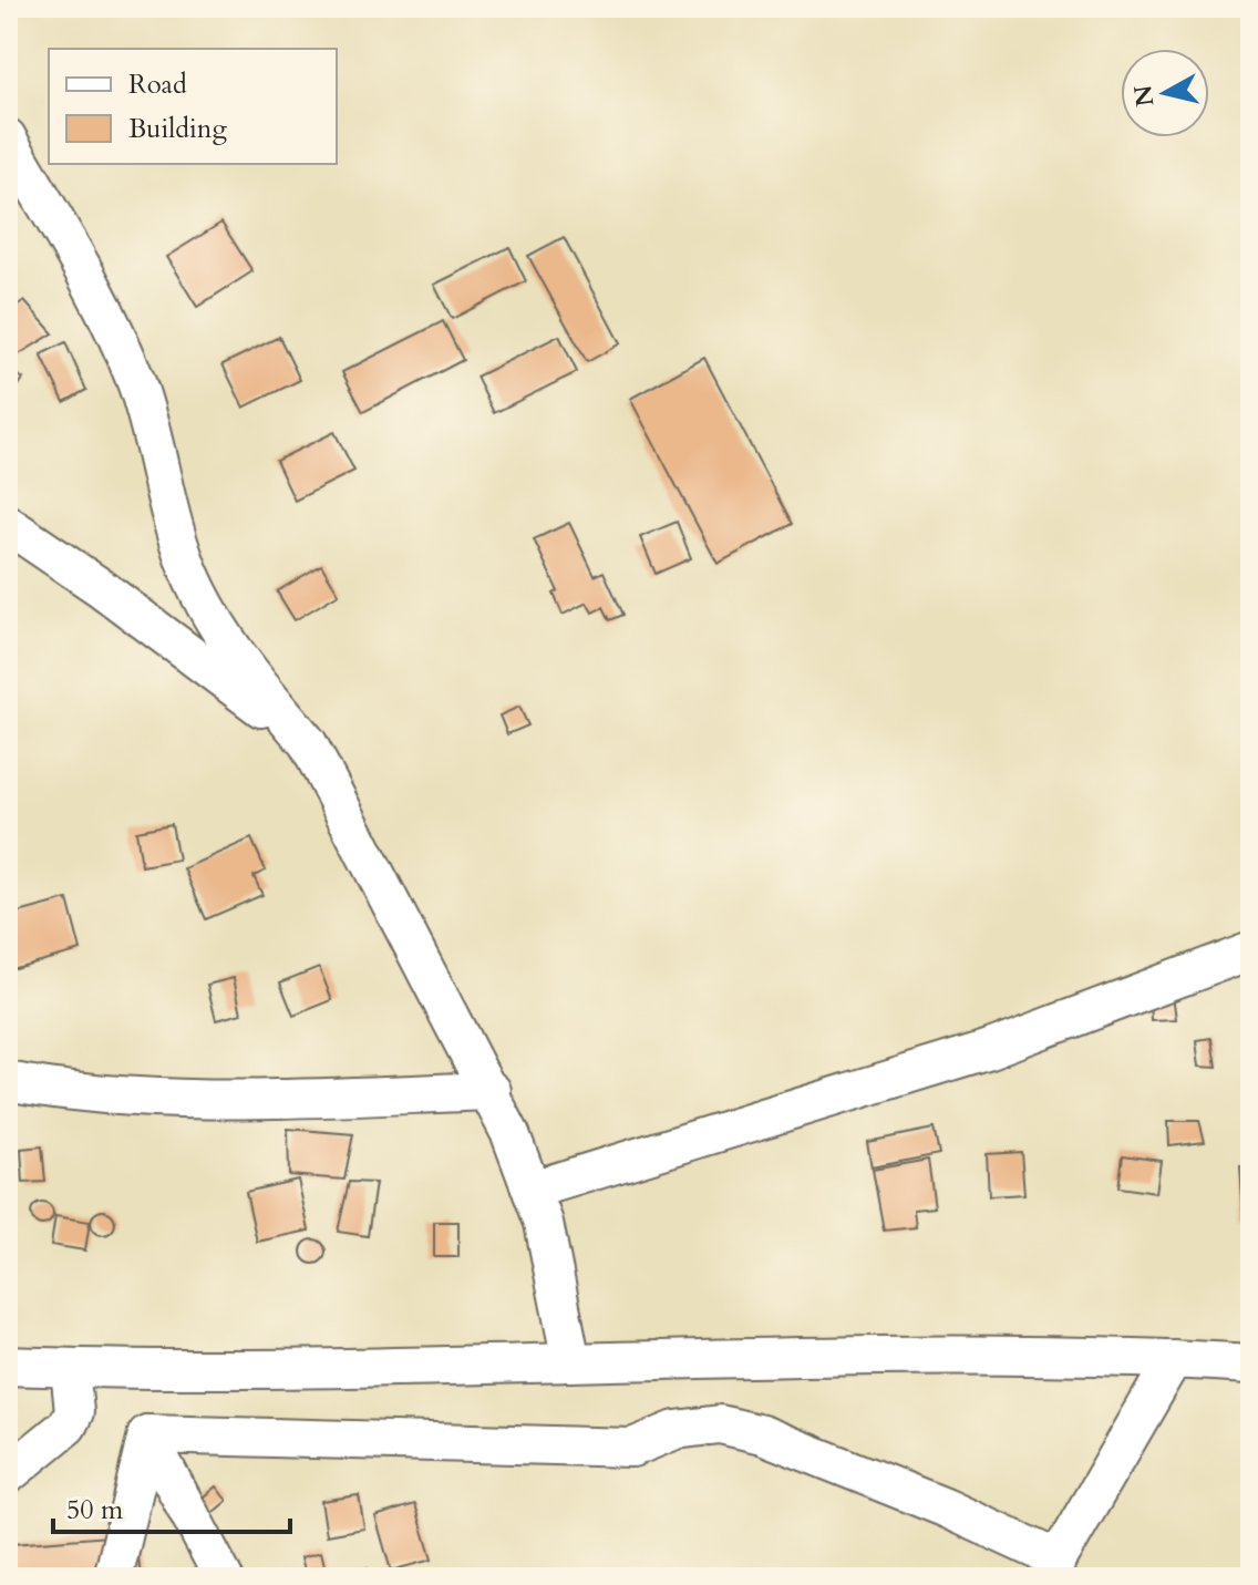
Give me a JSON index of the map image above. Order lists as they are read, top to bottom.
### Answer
{
  "legend": ["Road", "Building"],
  "scale_bar": "50 m",
  "north": "left"
}
